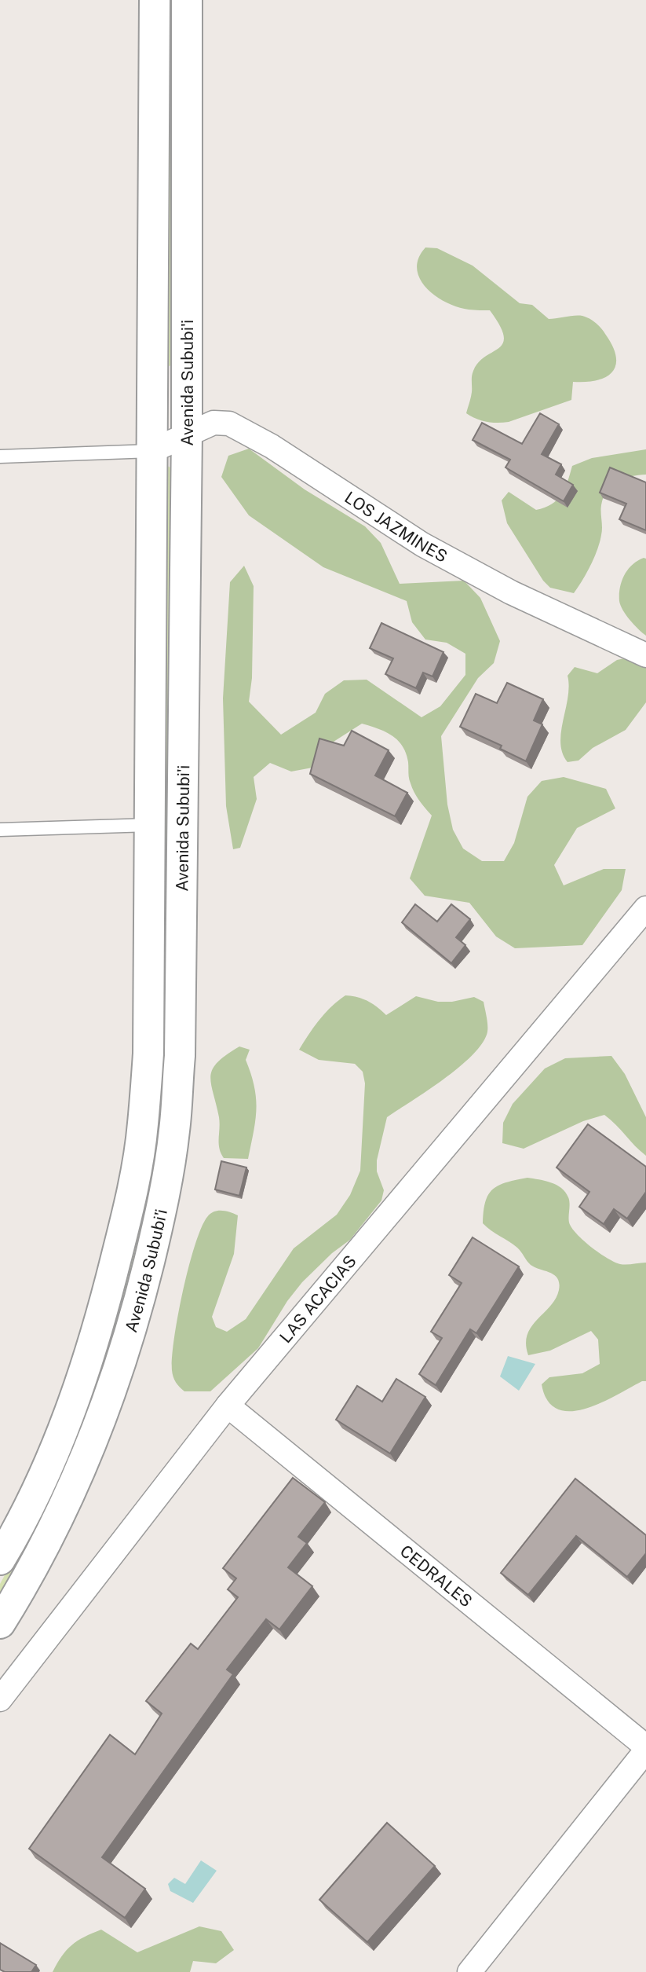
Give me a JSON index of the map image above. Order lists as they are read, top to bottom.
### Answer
{
  "streets": {
    "street": [
      "Avenida Sububi'i",
      "LOS JAZMINES",
      "LAS ACACIAS",
      "CEDRALES"
    ]
  },
  "crossings": [
    ["Avenida Sububi'i", "LOS JAZMINES"],
    ["LAS ACACIAS", "CEDRALES"]
  ]
}
